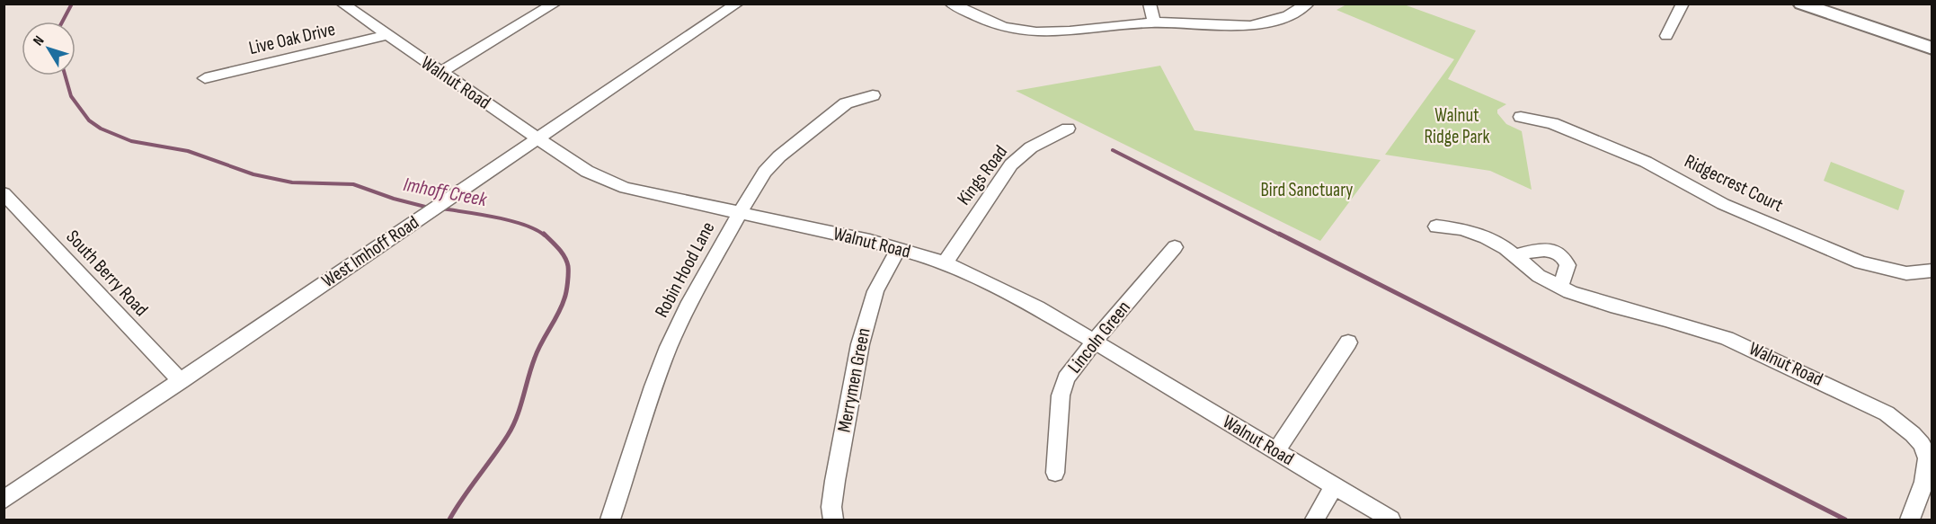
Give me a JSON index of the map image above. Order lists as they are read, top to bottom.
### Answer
{
  "streets": {
    "street": [
      "Live Oak Drive",
      "Walnut Road",
      "Kings Road",
      "Ridgecrest Court",
      "West Imhoff Road",
      "Robin Hood Lane",
      "South Berry Road",
      "Lincoln Green",
      "Merrymen Green"
    ]
  },
  "crossings": [
    ["Live Oak Drive", "Walnut Road"],
    ["Walnut Road", "Kings Road"],
    ["Walnut Road", "West Imhoff Road"],
    ["Walnut Road", "Robin Hood Lane"],
    ["Walnut Road", "Lincoln Green"],
    ["Walnut Road", "Merrymen Green"],
    ["West Imhoff Road", "South Berry Road"]
  ],
  "water": ["Imhoff Creek"],
  "parks": ["Walnut Ridge Park", "Bird Sanctuary"],
  "north": "top left"
}
